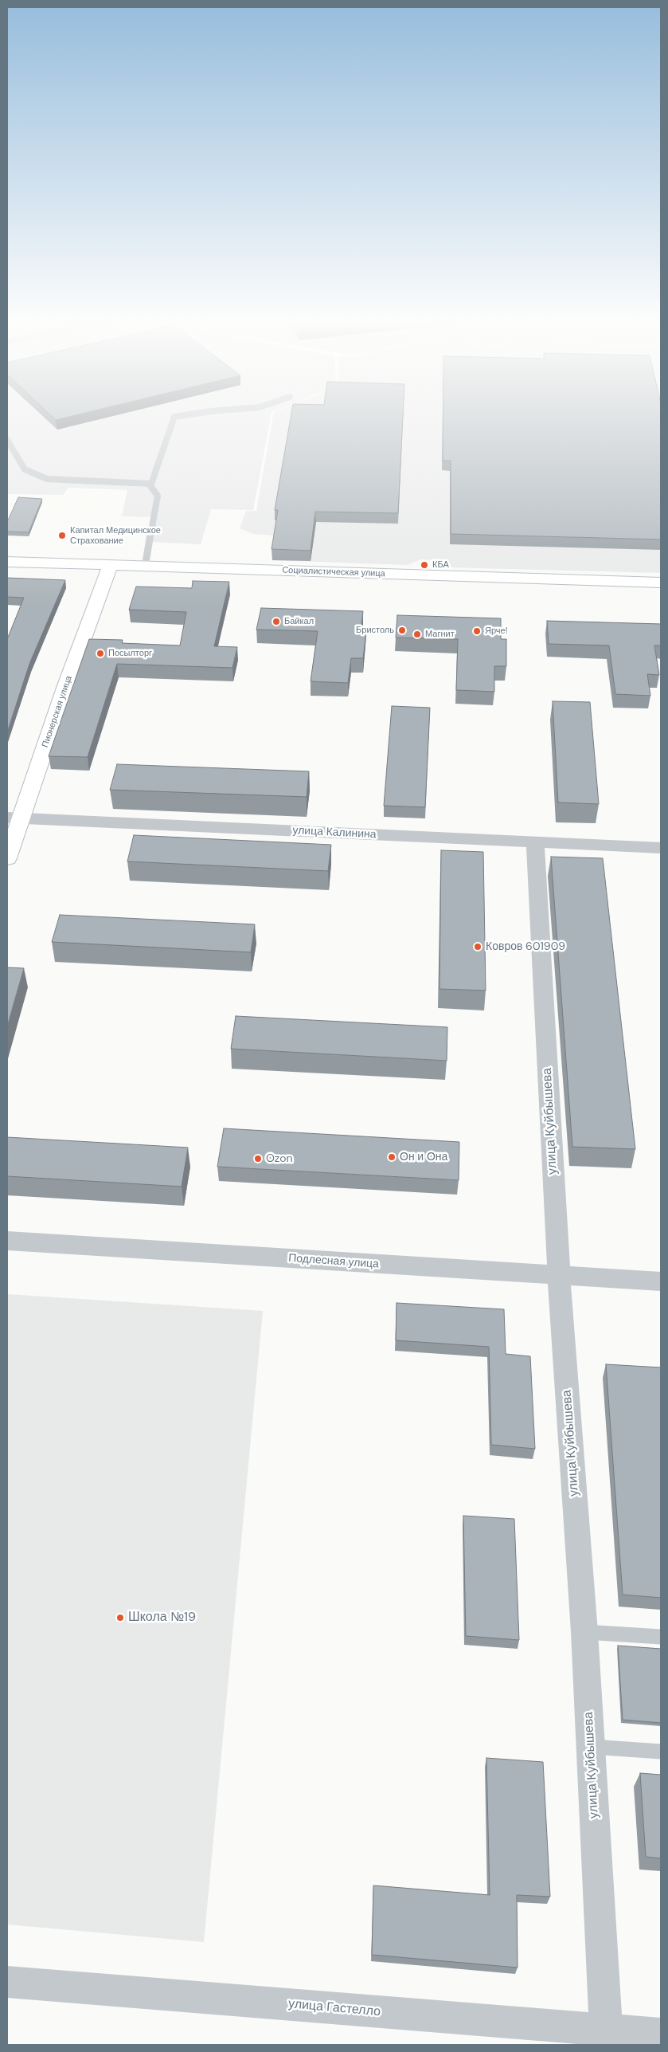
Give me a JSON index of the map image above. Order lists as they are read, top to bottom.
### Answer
{
  "streets": {
    "main road": ["Социалистическая улица", "Пионерская улица"],
    "street": [
      "улица Калинина",
      "улица Куйбышева",
      "Подлесная улица",
      "улица Гастелло"
    ]
  },
  "crossings": [
    ["Социалистическая улица", "Пионерская улица"],
    ["Пионерская улица", "улица Калинина"],
    ["улица Калинина", "улица Куйбышева"],
    ["улица Куйбышева", "Подлесная улица"],
    ["улица Куйбышева", "улица Гастелло"]
  ],
  "places": [
    "Капитал Медицинское Страхование",
    "КБА",
    "Байкал",
    "Бристоль",
    "Ярче!",
    "Магнит",
    "Посылторг",
    "Ковров 601909",
    "Он и Она",
    "Ozon",
    "Школа №19"
  ]
}
